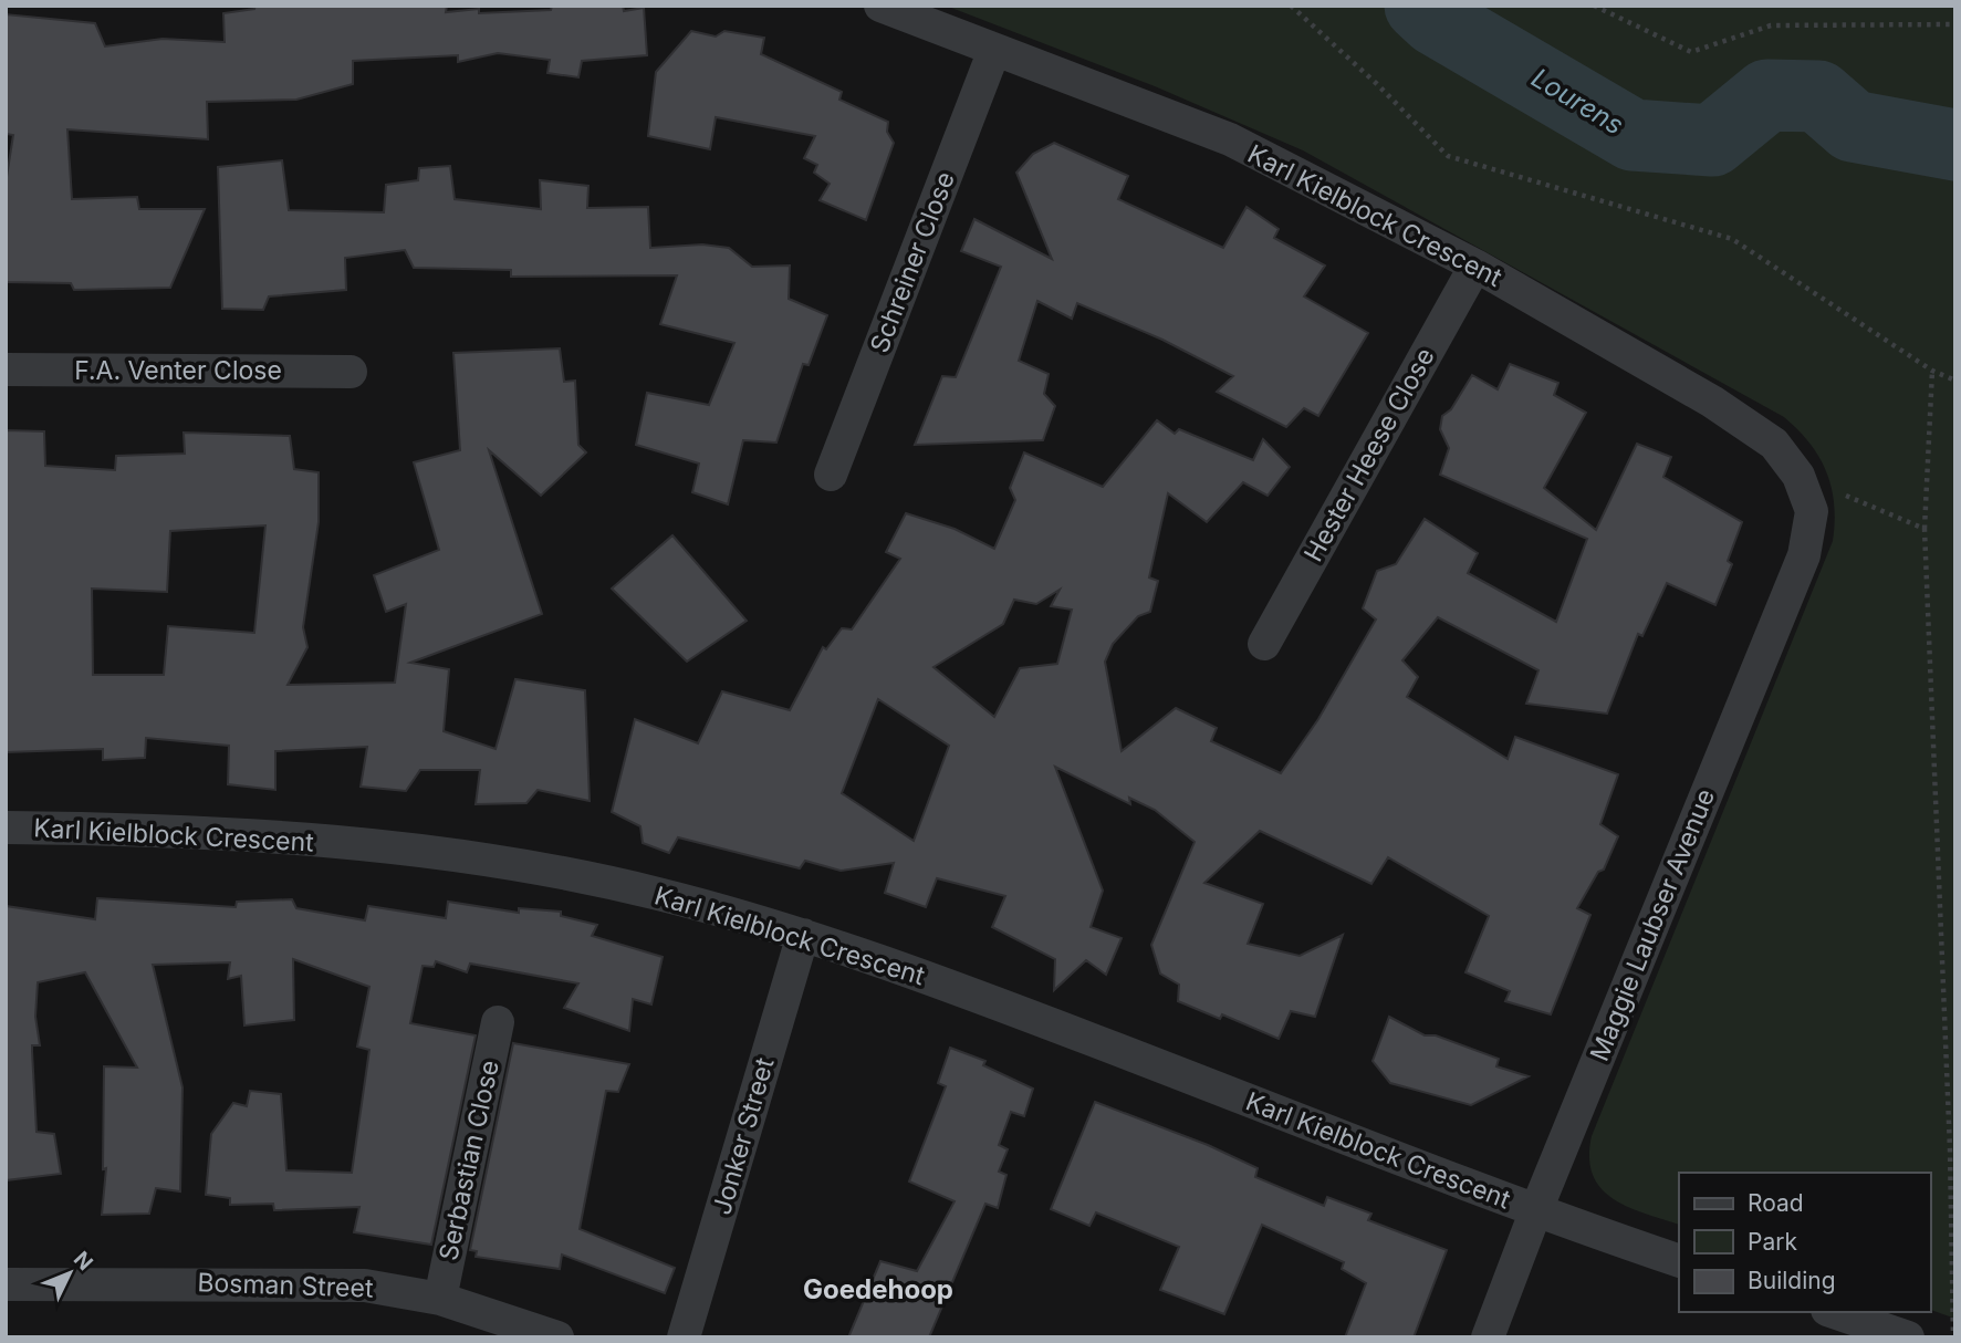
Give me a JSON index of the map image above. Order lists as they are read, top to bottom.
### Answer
{
  "streets": {
    "street": [
      "Karl Kielblock Crescent",
      "Schreiner Close",
      "F.A. Venter Close",
      "Hester Heese Close",
      "Maggie Laubser Avenue",
      "Jonker Street",
      "Serbastian Close",
      "Bosman Street"
    ]
  },
  "crossings": [
    ["Karl Kielblock Crescent", "Schreiner Close"],
    ["Karl Kielblock Crescent", "Hester Heese Close"],
    ["Karl Kielblock Crescent", "Maggie Laubser Avenue"],
    ["Karl Kielblock Crescent", "Jonker Street"],
    ["Serbastian Close", "Bosman Street"]
  ],
  "districts": ["Goedehoop"],
  "water": ["Lourens"],
  "legend": ["Road", "Park", "Building"],
  "north": "top right"
}
